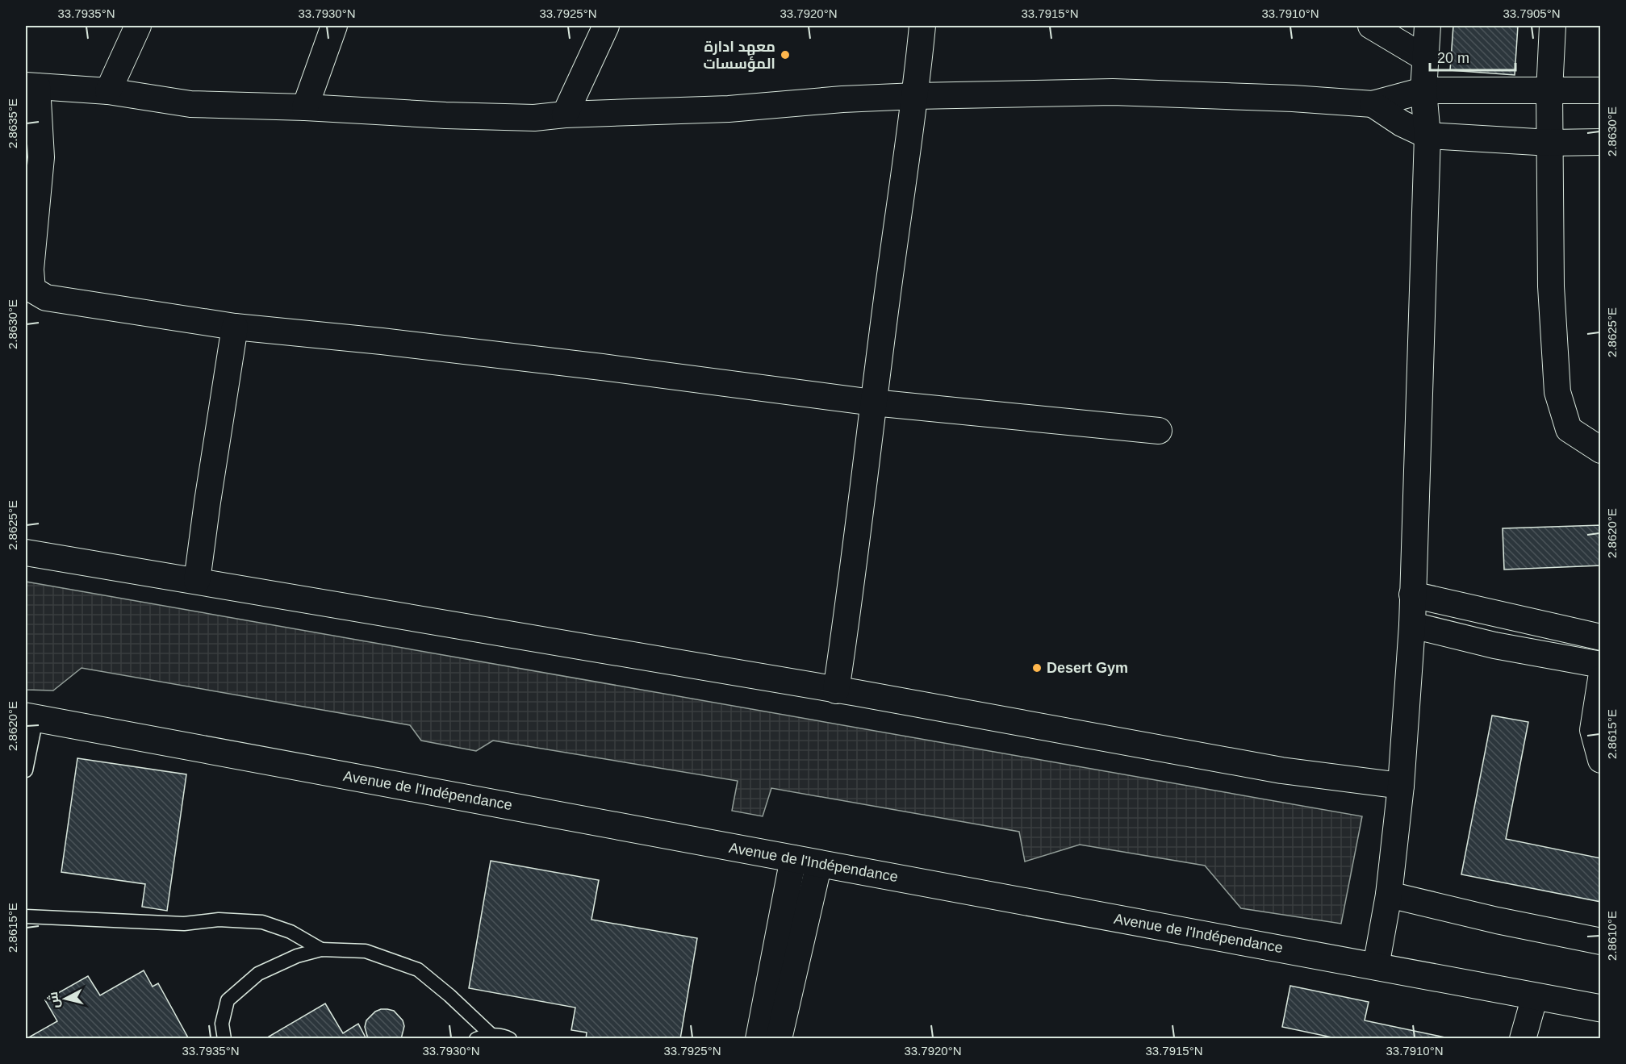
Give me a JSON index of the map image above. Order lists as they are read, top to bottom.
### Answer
{
  "streets": {
    "main road": ["Avenue de l'Indépendance"]
  },
  "places": ["معهد ادارة المؤسسات", "Desert Gym"],
  "scale_bar": "20 m",
  "north": "left",
  "coordinates": [
    "33.7935°N",
    "33.7930°N",
    "33.7925°N",
    "33.7920°N",
    "33.7915°N",
    "33.7910°N",
    "33.7905°N",
    "2.8635°E",
    "2.8630°E",
    "2.8625°E",
    "2.8620°E",
    "2.8615°E",
    "2.8610°E"
  ]
}
